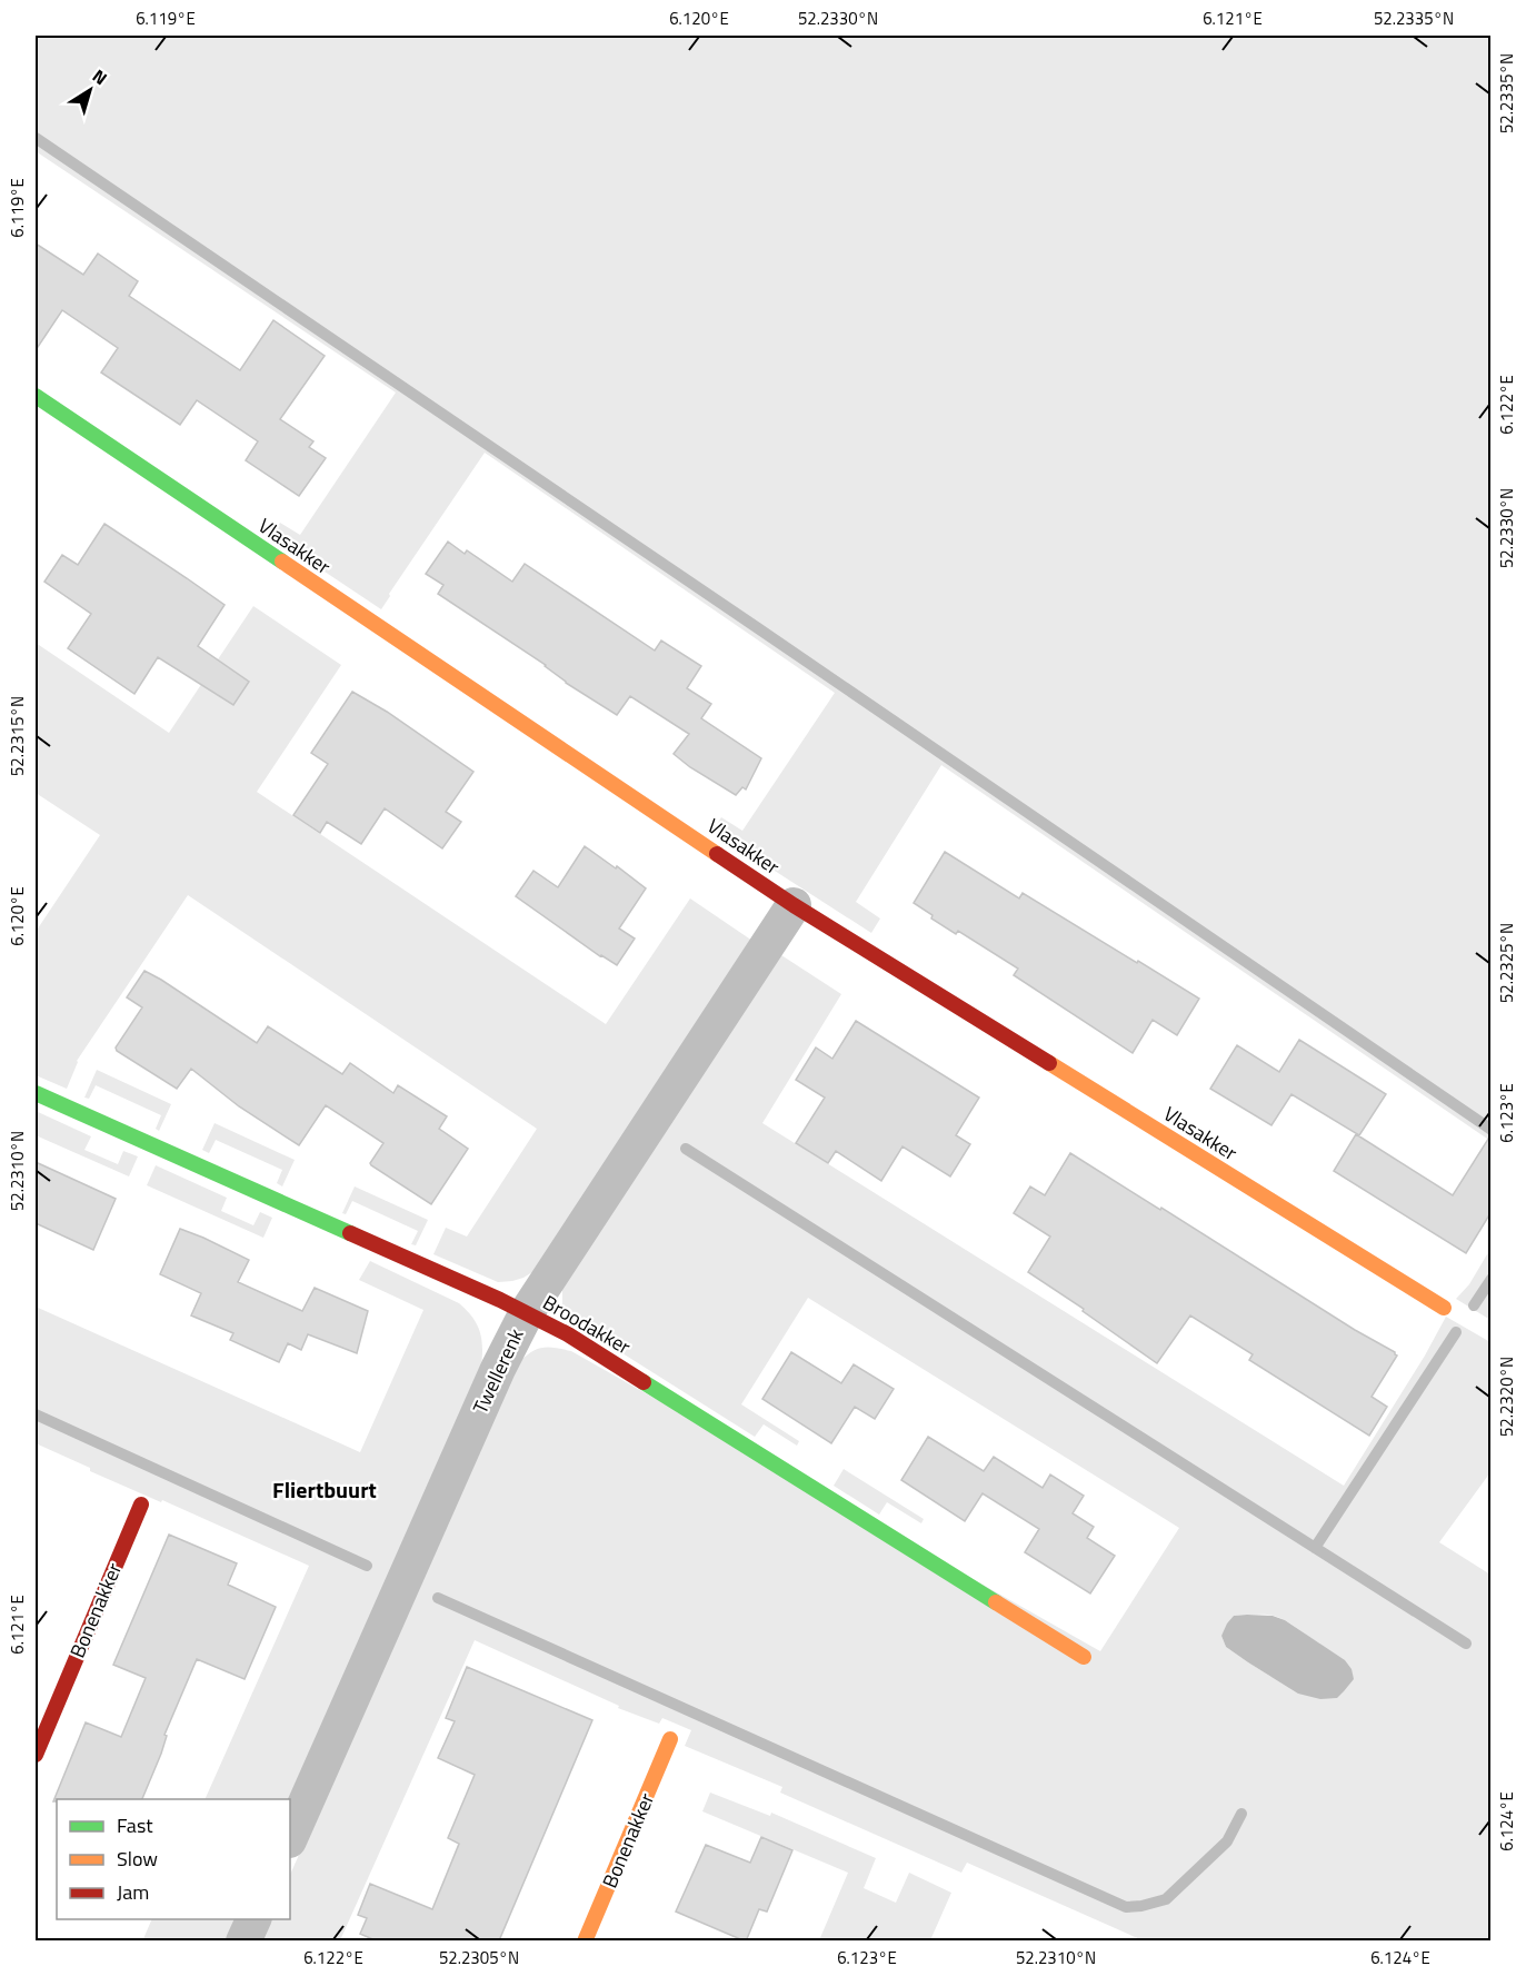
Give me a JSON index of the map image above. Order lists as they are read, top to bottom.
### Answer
{
  "streets": {
    "street": [
      "Vlasakker",
      "Broodakker",
      "Twellerenk",
      "Bonenakker"
    ]
  },
  "crossings": [
    ["Vlasakker", "Twellerenk"],
    ["Broodakker", "Twellerenk"]
  ],
  "districts": ["Fliertbuurt"],
  "legend": ["Fast", "Slow", "Jam"],
  "north": "top right",
  "coordinates": [
    "6.119°E",
    "6.120°E",
    "52.2330°N",
    "6.121°E",
    "52.2335°N",
    "6.122°E",
    "52.2315°N",
    "52.2325°N",
    "6.123°E",
    "52.2310°N",
    "52.2320°N",
    "6.124°E",
    "52.2305°N"
  ]
}
